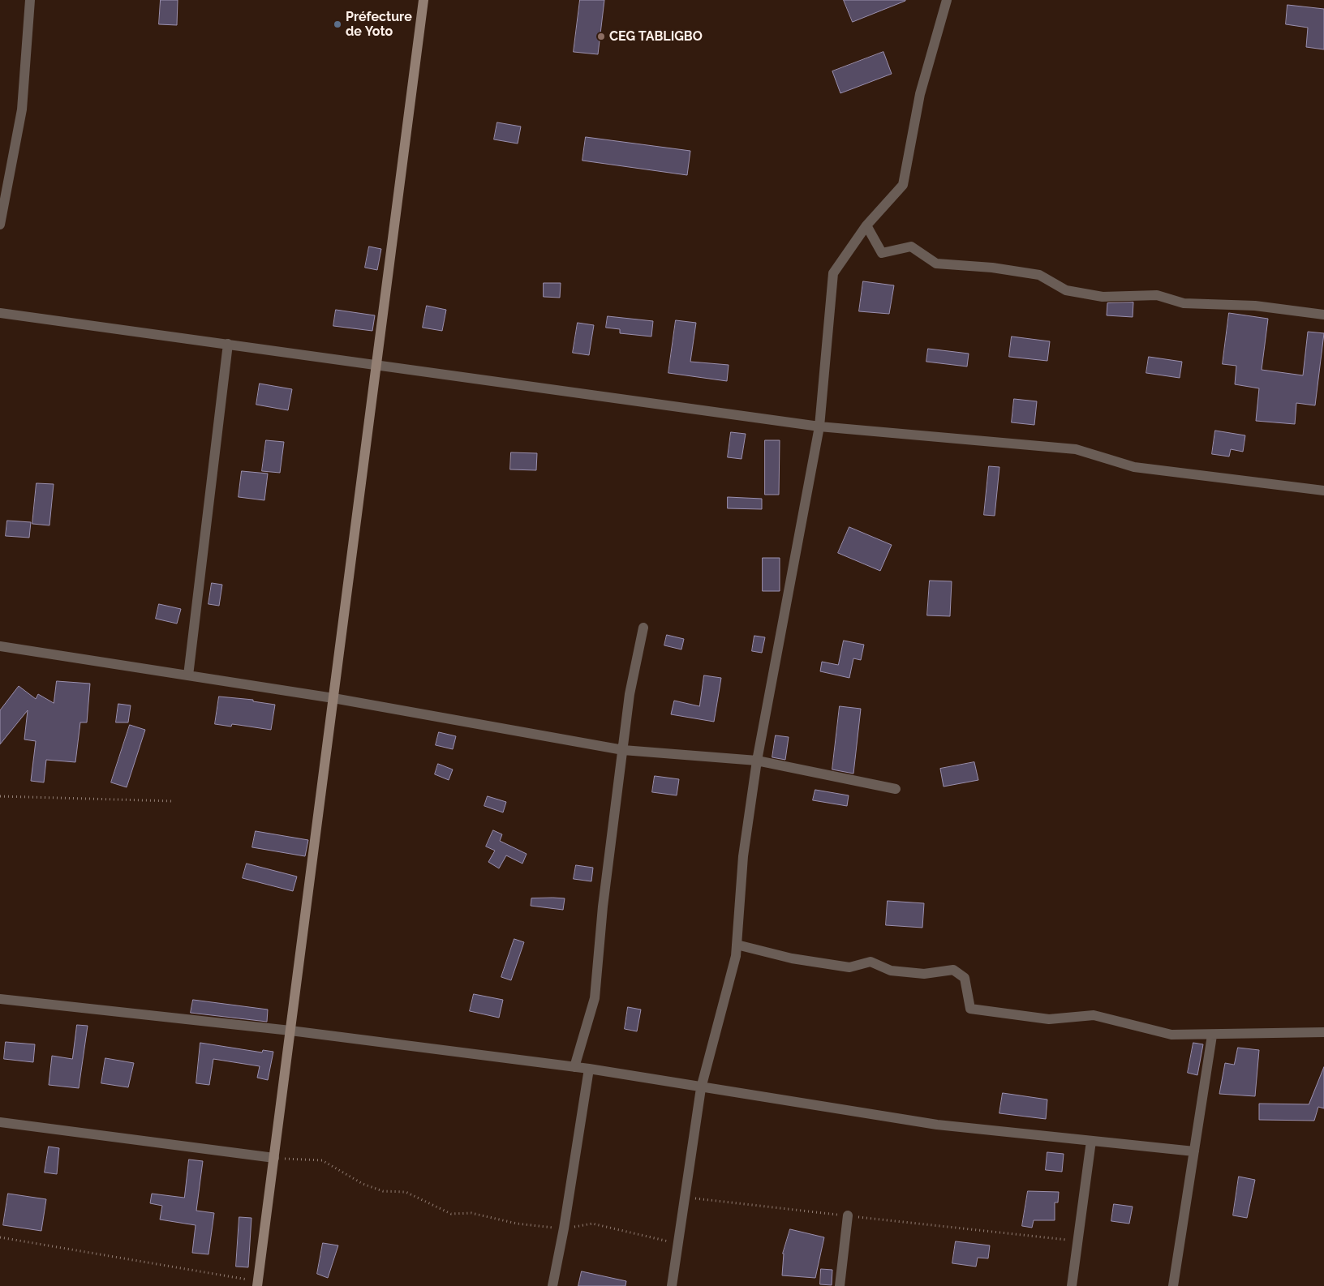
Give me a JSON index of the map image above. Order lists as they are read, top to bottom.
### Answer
{
  "places": ["Préfecture de Yoto", "CEG TABLIGBO"]
}
